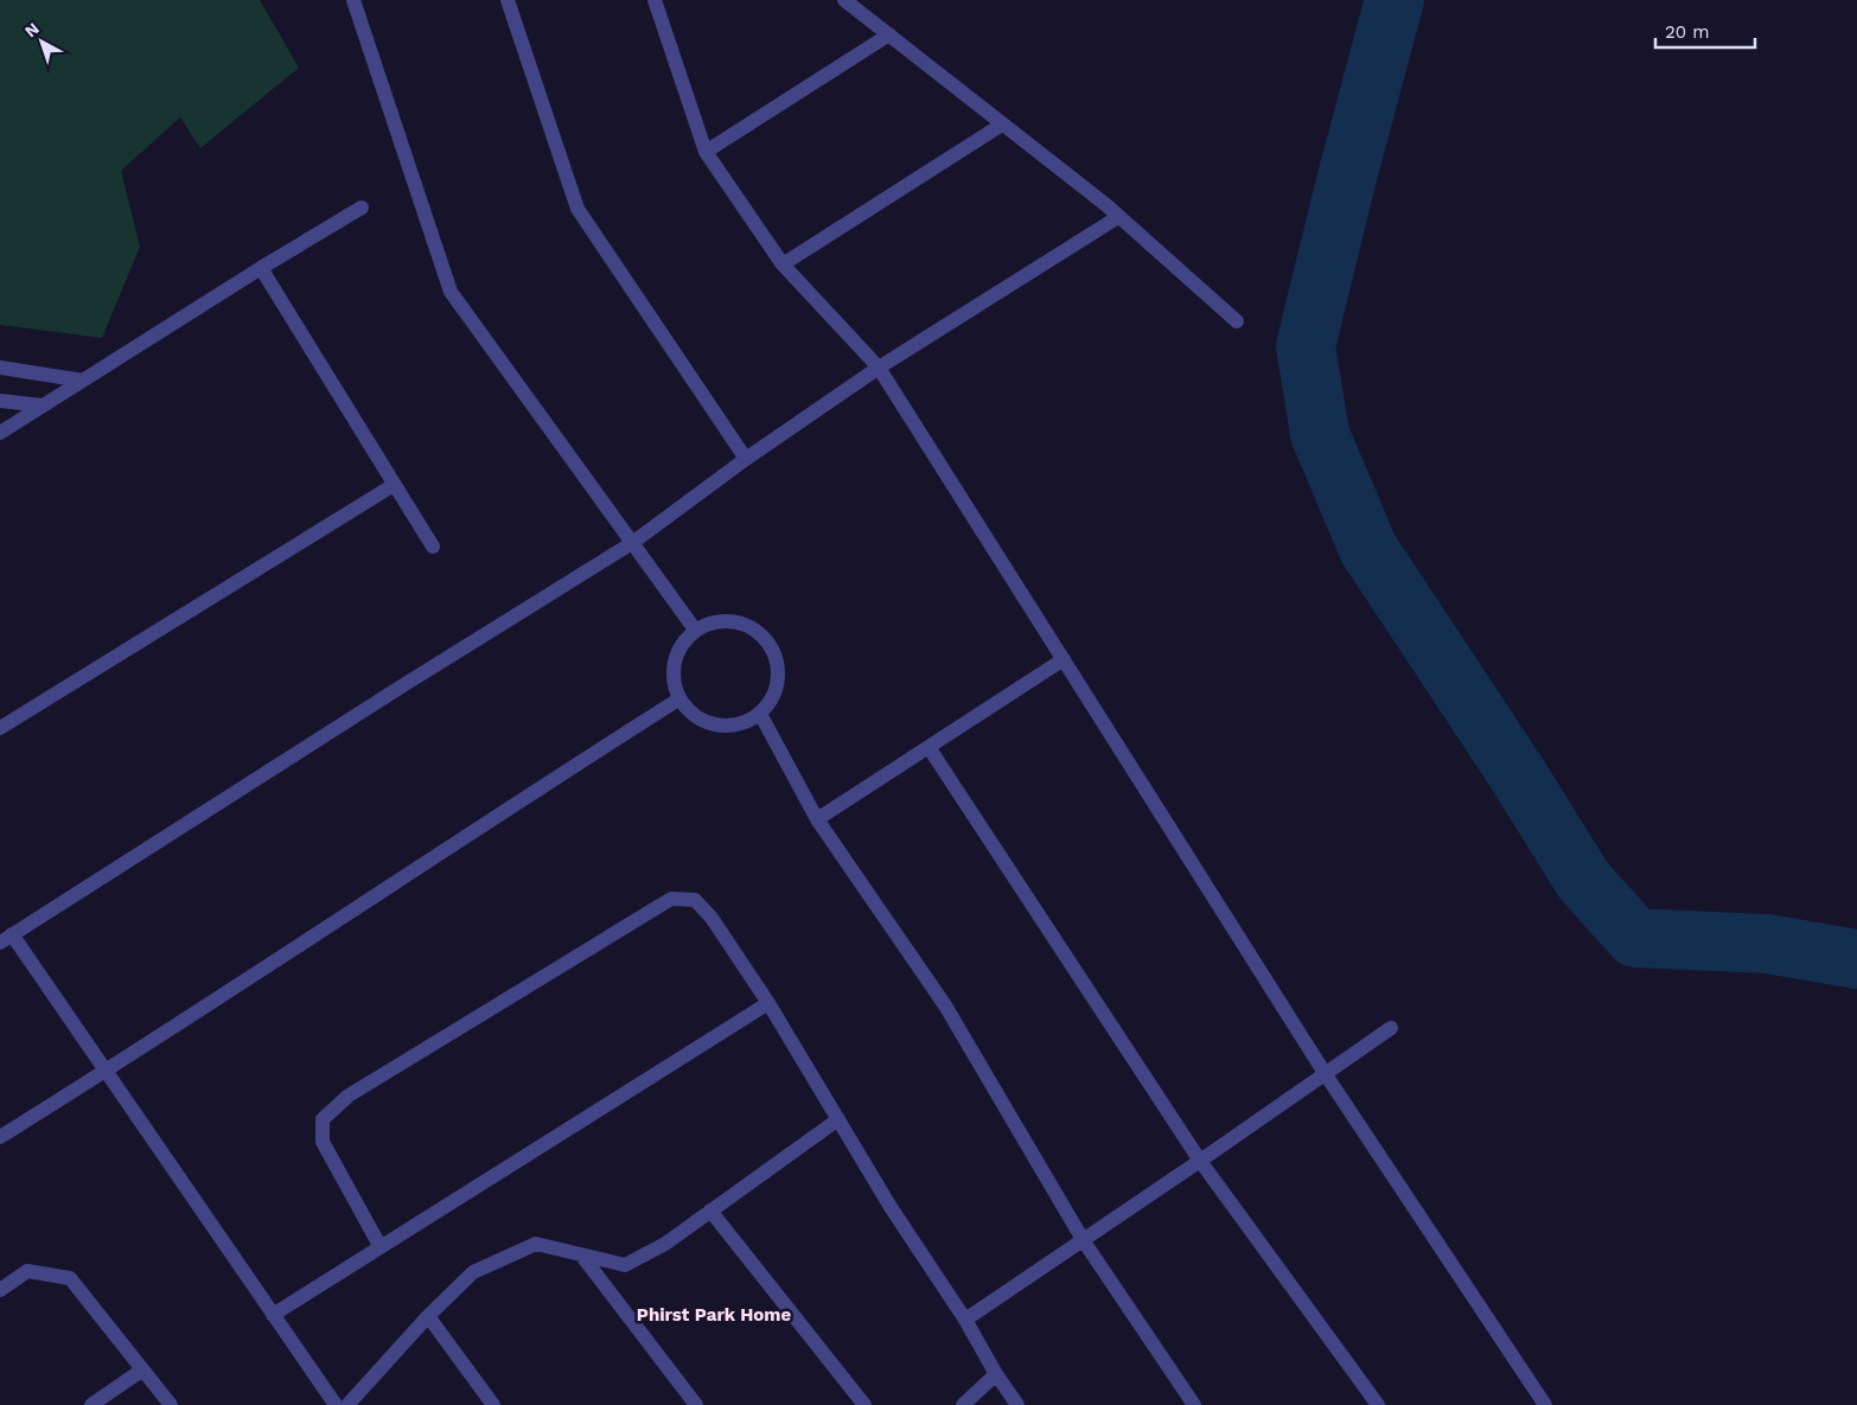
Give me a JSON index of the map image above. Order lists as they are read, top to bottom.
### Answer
{
  "districts": ["Phirst Park Home"],
  "scale_bar": "20 m",
  "north": "top left"
}
